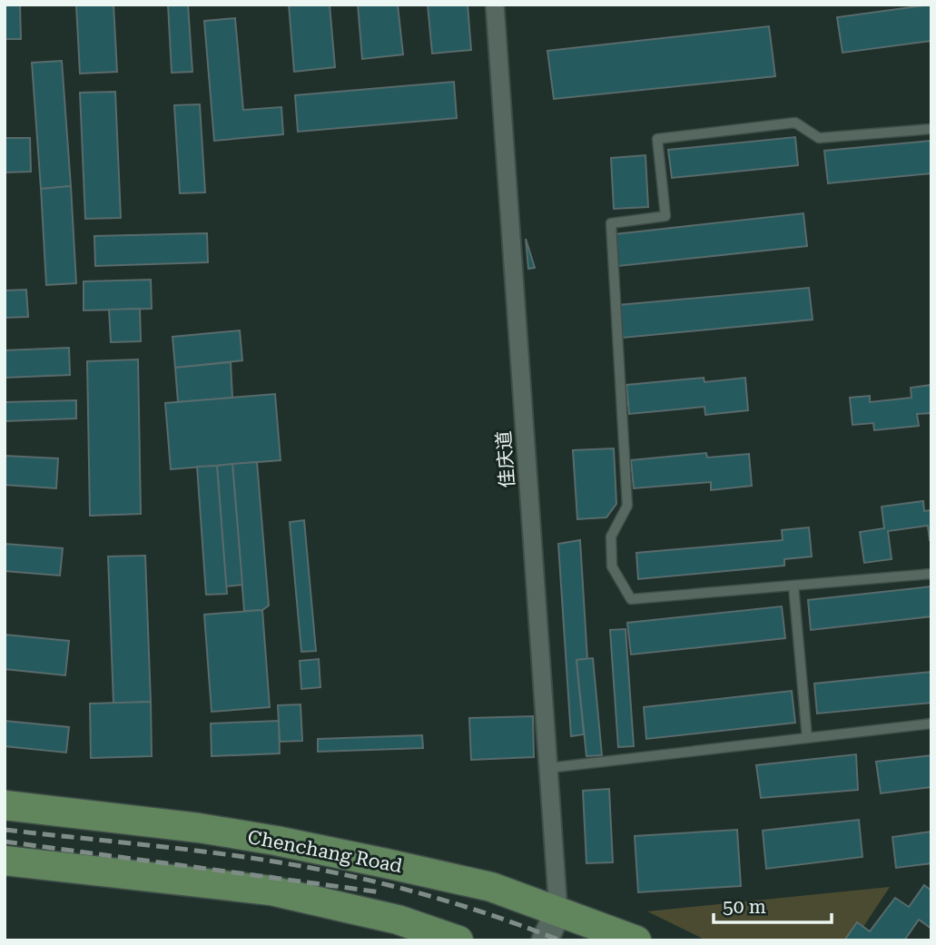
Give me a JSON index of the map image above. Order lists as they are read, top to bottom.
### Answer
{
  "streets": {
    "main road": ["Chenchang Road"],
    "street": ["佳庆道"]
  },
  "crossings": [
    ["佳庆道", "Chenchang Road"]
  ],
  "scale_bar": "50 m"
}
